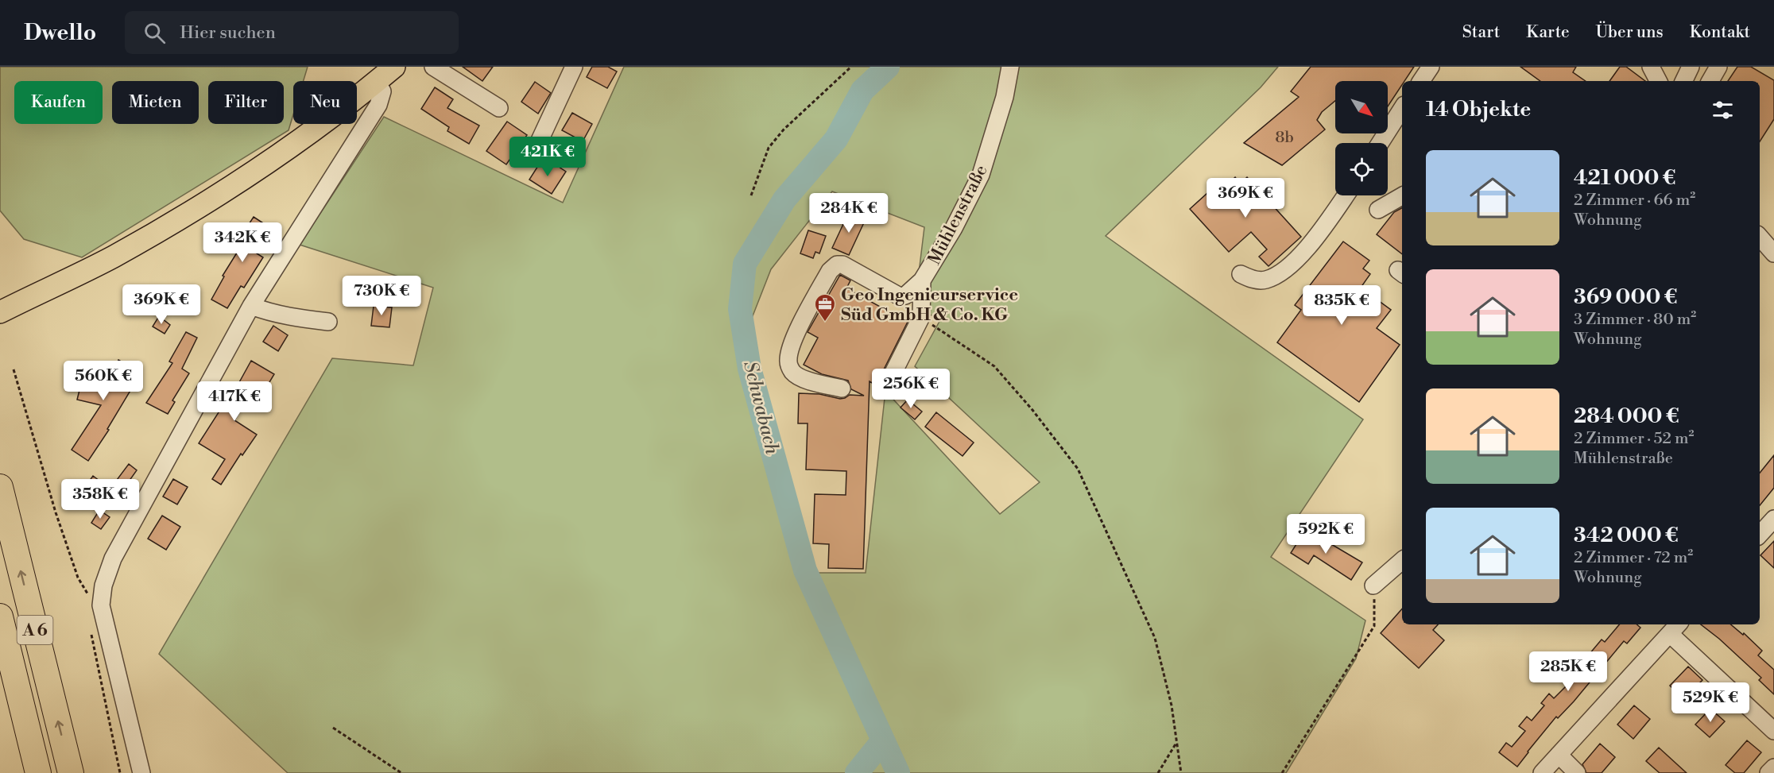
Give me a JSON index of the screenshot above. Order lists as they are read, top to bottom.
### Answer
{
  "streets": {
    "highway": ["A 6"],
    "street": ["Mühlenstraße"]
  },
  "water": ["Schwabach"],
  "places": {
    "office": ["Geo Ingenieurservice Süd GmbH & Co. KG"]
  },
  "house_numbers": ["8b"],
  "north": "bottom right",
  "page": {
    "header": "Dwello",
    "search": "Hier suchen",
    "nav": [
      "Start",
      "Karte",
      "Über uns",
      "Kontakt"
    ],
    "chip": [
      "Kaufen",
      "Mieten",
      "Filter",
      "Neu"
    ],
    "heading": "14 Objekte",
    "price": [
      "421K €",
      "369K €",
      "284K €",
      "342K €",
      "730K €",
      "369K €",
      "835K €",
      "560K €",
      "256K €",
      "417K €",
      "358K €",
      "592K €",
      "285K €",
      "529K €"
    ],
    "list": [
      {
        "name": "421 000 €",
        "note": "2 Zimmer · 66 m² · Wohnung"
      },
      {
        "name": "369 000 €",
        "note": "3 Zimmer · 80 m² · Wohnung"
      },
      {
        "name": "284 000 €",
        "note": "2 Zimmer · 52 m² · Mühlenstraße"
      },
      {
        "name": "342 000 €",
        "note": "2 Zimmer · 72 m² · Wohnung"
      }
    ]
  }
}
